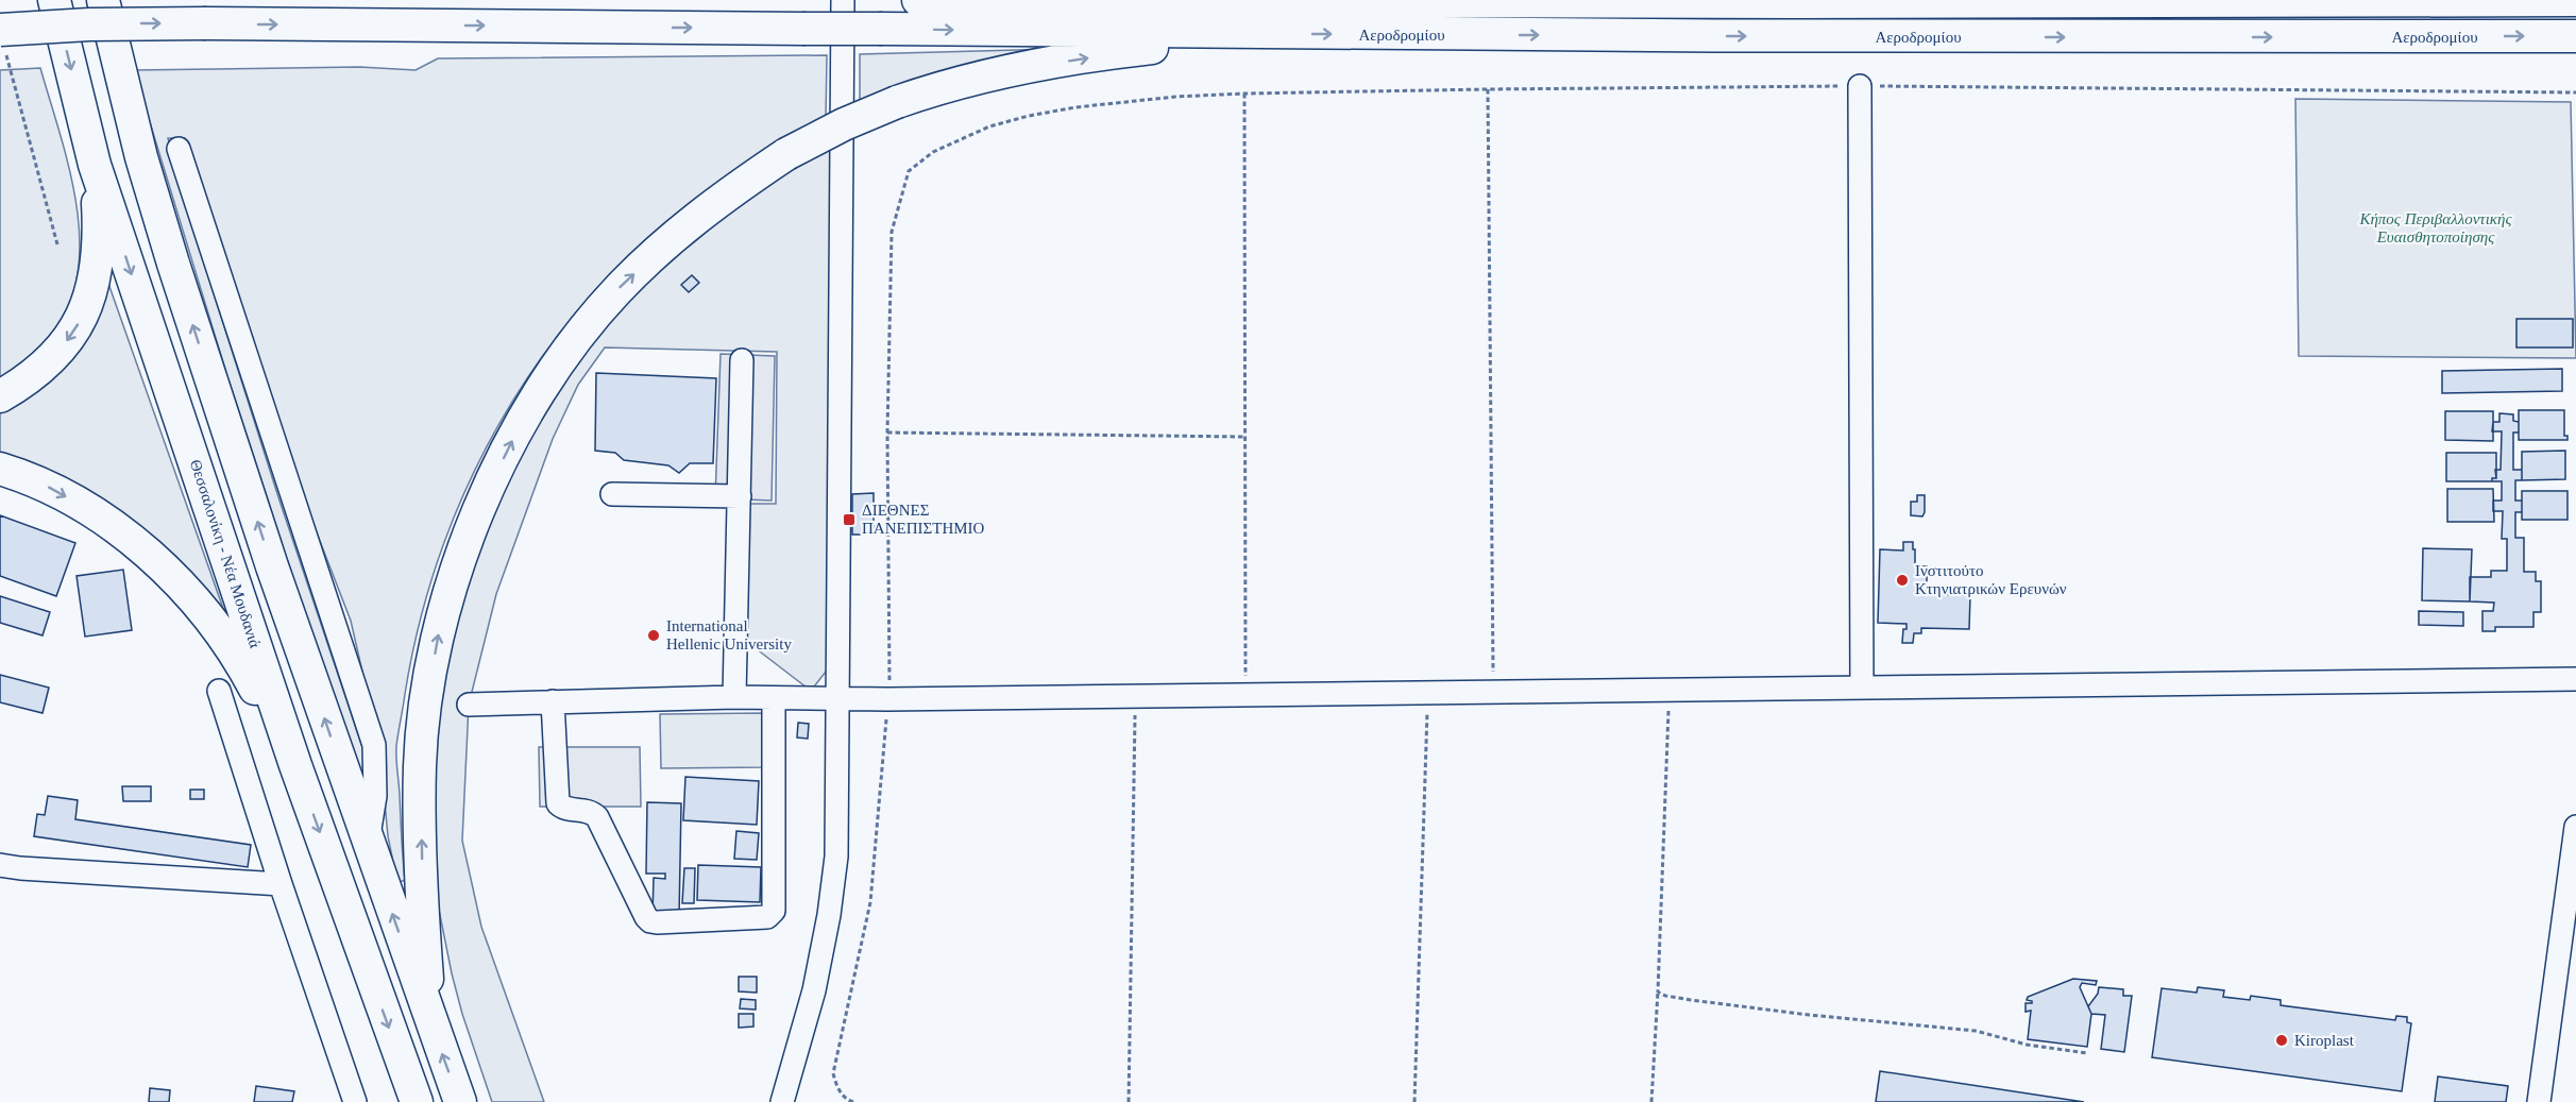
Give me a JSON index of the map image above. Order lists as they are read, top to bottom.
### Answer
{
  "streets": {
    "highway": ["Αεροδρομίου", "Θεσσαλονίκη - Νέα Μουδανιά"]
  },
  "parks": ["Κήπος Περιβαλλοντικής Ευαισθητοποίησης"],
  "places": {
    "transit": ["ΔΙΕΘΝΕΣ ΠΑΝΕΠΙΣΤΗΜΙΟ"],
    "other": ["Ινστιτούτο Κτηνιατρικών Ερευνών", "International Hellenic University", "Kiroplast"]
  }
}
